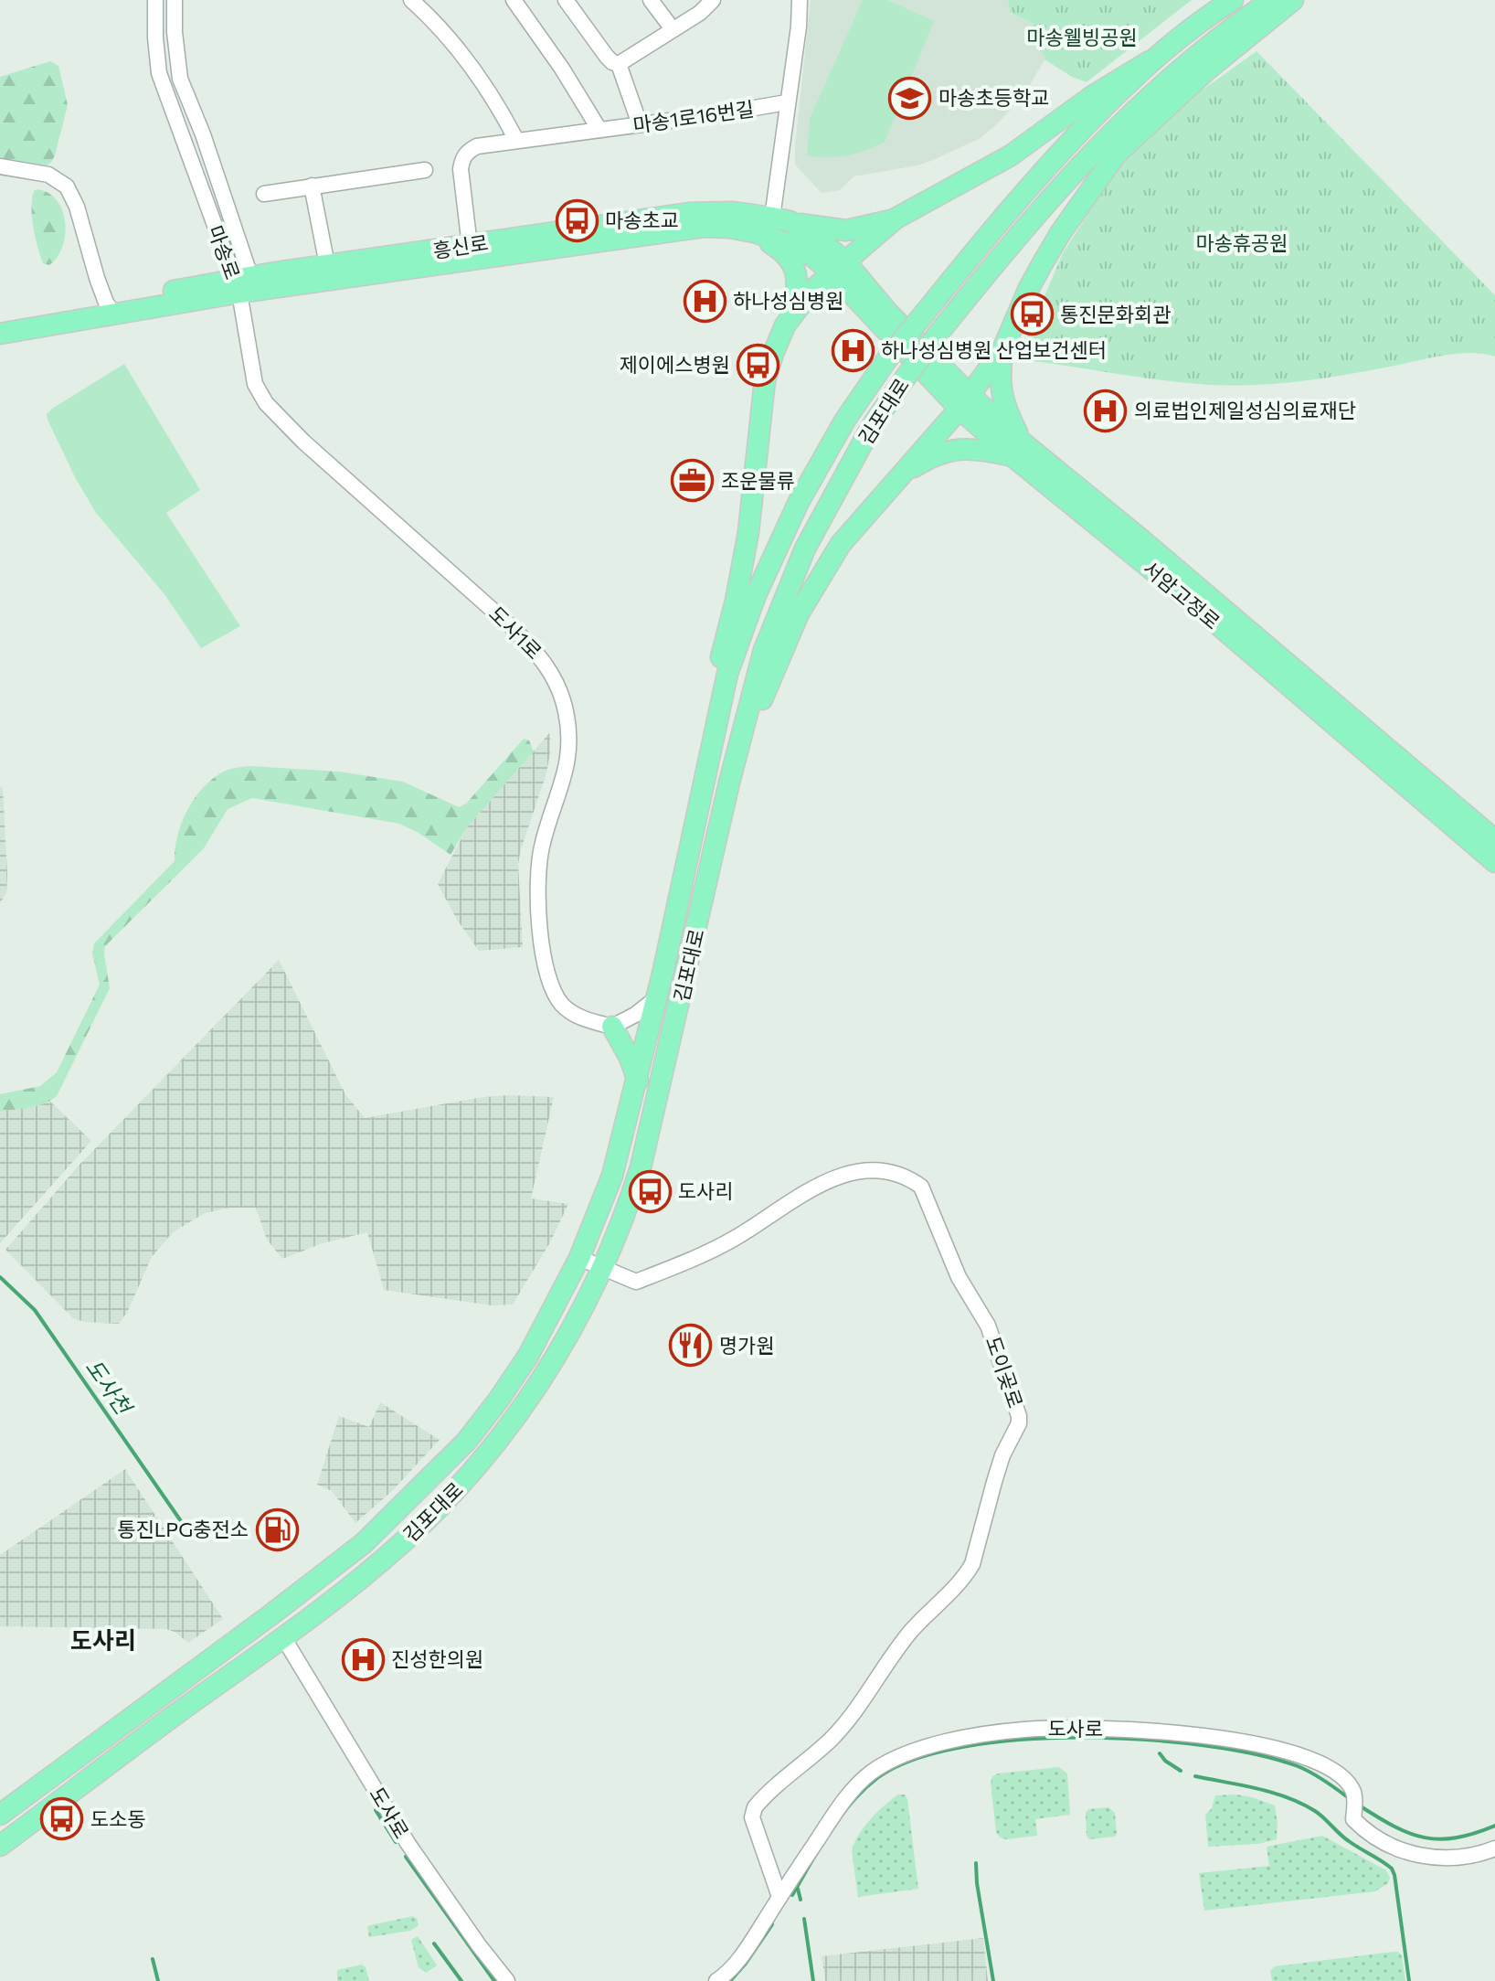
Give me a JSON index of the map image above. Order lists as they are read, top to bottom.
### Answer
{
  "streets": {
    "main road": ["흥신로", "김포대로", "서암고정로"],
    "street": [
      "마송1로16번길",
      "마송로",
      "도사1로",
      "도이곶로",
      "도사로"
    ]
  },
  "crossings": [
    ["마송1로16번길", "흥신로"],
    ["흥신로", "마송로"],
    ["흥신로", "서암고정로"],
    ["흥신로", "도사1로"],
    ["마송로", "도사1로"],
    ["김포대로", "도이곶로"],
    ["김포대로", "도사로"],
    ["도이곶로", "도사로"]
  ],
  "districts": ["도사리"],
  "water": ["도사천"],
  "parks": ["마송웰빙공원", "마송휴공원"],
  "places": {
    "school or university": ["마송초등학교"],
    "bus stop": [
      "마송초교",
      "통진문화회관",
      "제이에스병원",
      "도사리",
      "도소동"
    ],
    "hospital": [
      "하나성심병원",
      "하나성심병원 산업보건센터",
      "의료법인제일성심의료재단",
      "진성한의원"
    ],
    "office": ["조운물류"],
    "restaurant": ["명가원"],
    "fuel station": ["통진LPG충전소"]
  }
}
